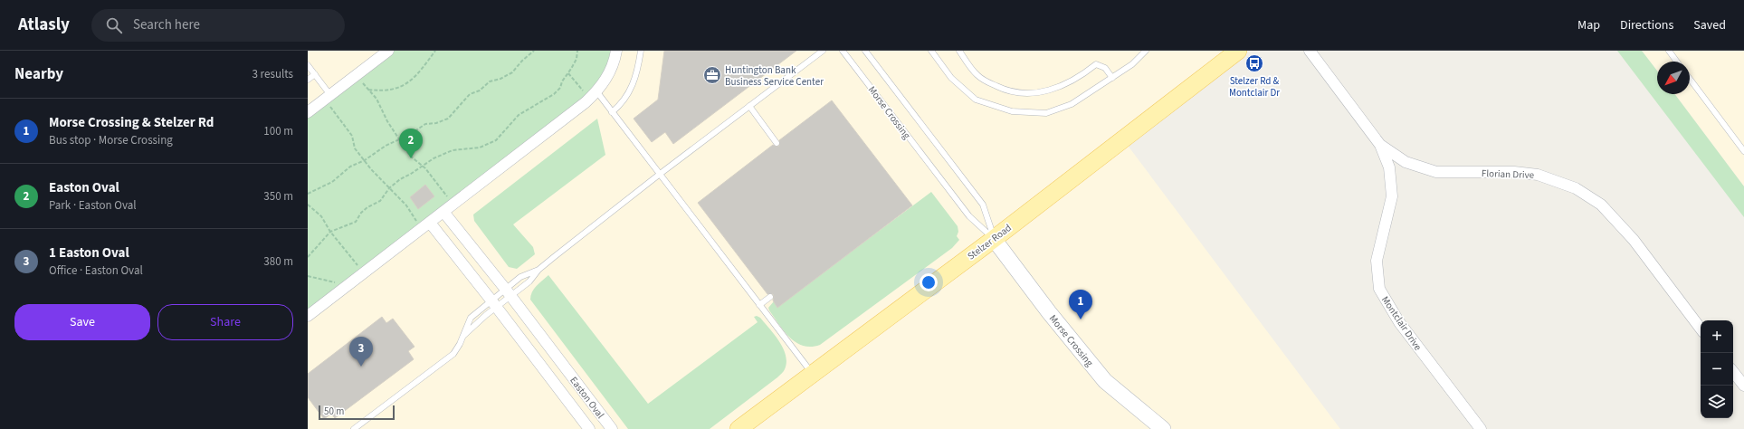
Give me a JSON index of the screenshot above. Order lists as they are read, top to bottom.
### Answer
{
  "streets": {
    "main road": ["Morse Crossing", "Stelzer Road"],
    "street": ["Florian Drive", "Montclair Drive", "Easton Oval"]
  },
  "crossings": [
    ["Morse Crossing", "Stelzer Road"],
    ["Florian Drive", "Montclair Drive"]
  ],
  "places": {
    "bus stop": ["Stelzer Rd & Montclair Dr"],
    "office": ["Huntington Bank Business Service Center"]
  },
  "scale_bar": "50 m",
  "north": "bottom left",
  "page": {
    "header": "Atlasly",
    "search": "Search here",
    "nav": ["Map", "Directions", "Saved"],
    "heading": ["Nearby", "3 results"],
    "list": [
      {
        "mark": "1",
        "name": "Morse Crossing & Stelzer Rd",
        "note": "Bus stop · Morse Crossing",
        "value": "100 m"
      },
      {
        "mark": "2",
        "name": "Easton Oval",
        "note": "Park · Easton Oval",
        "value": "350 m"
      },
      {
        "mark": "3",
        "name": "1 Easton Oval",
        "note": "Office · Easton Oval",
        "value": "380 m"
      }
    ],
    "pins": ["2", "1", "3"],
    "buttons": ["Save", "Share"],
    "map_buttons": ["+", "−"],
    "scale": "50 m"
  }
}
